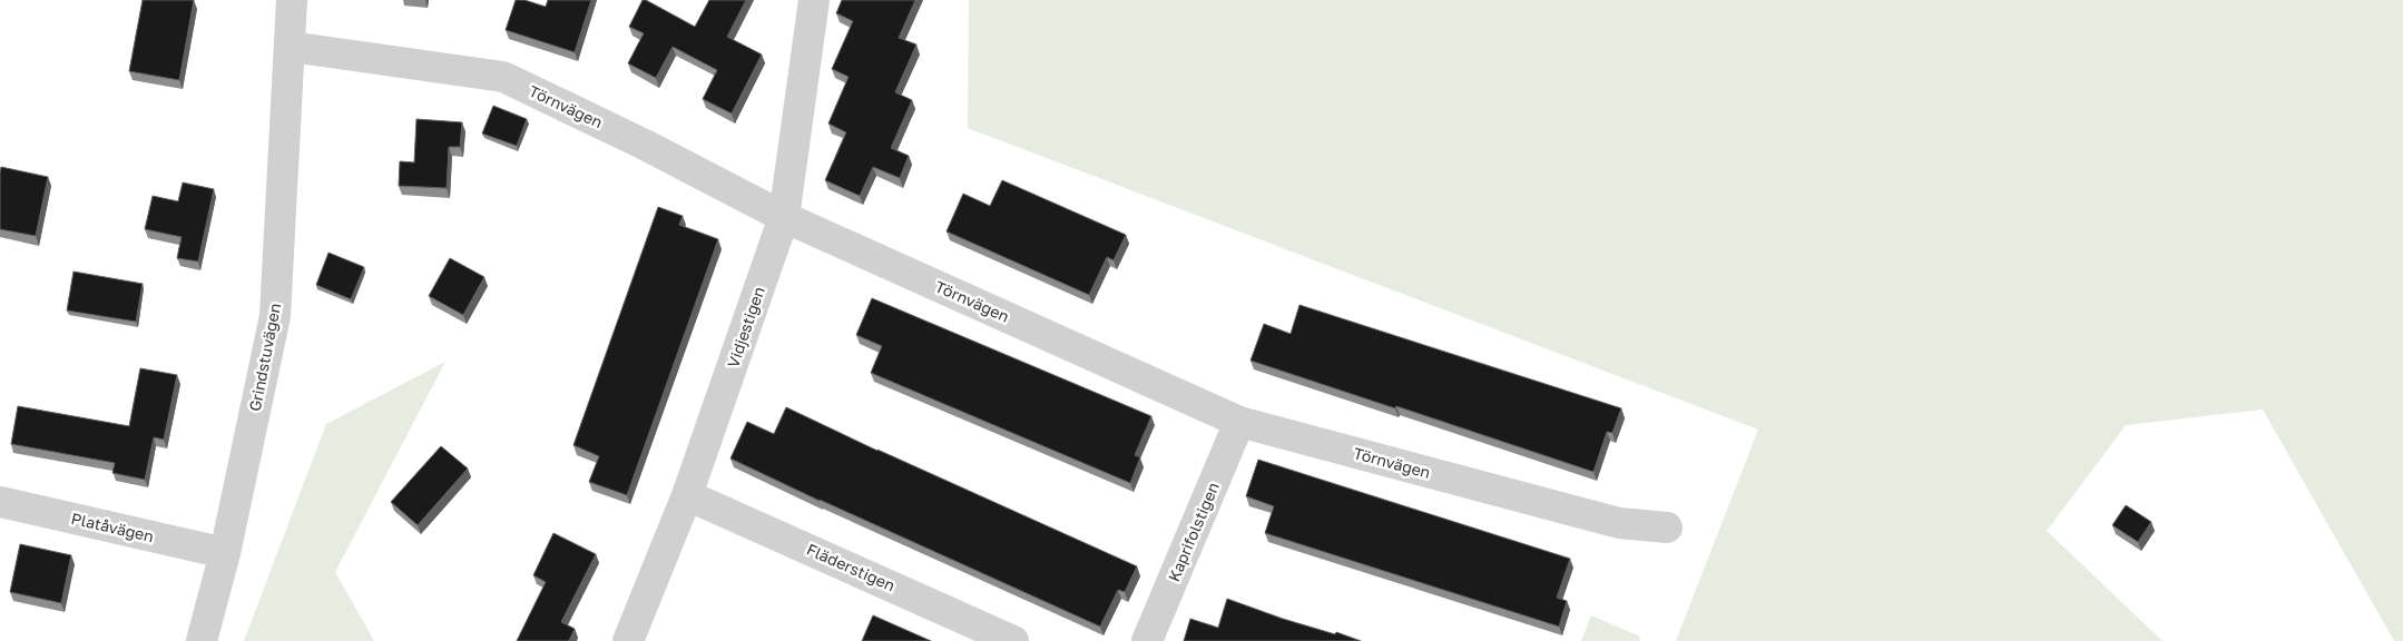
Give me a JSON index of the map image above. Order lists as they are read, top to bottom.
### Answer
{
  "streets": {
    "street": [
      "Törnvägen",
      "Vidjestigen",
      "Grindstuvägen",
      "Platåvägen",
      "Kaprifolstigen",
      "Fläderstigen"
    ]
  },
  "crossings": [
    ["Törnvägen", "Vidjestigen"],
    ["Törnvägen", "Grindstuvägen"],
    ["Törnvägen", "Kaprifolstigen"],
    ["Vidjestigen", "Fläderstigen"],
    ["Grindstuvägen", "Platåvägen"]
  ]
}
